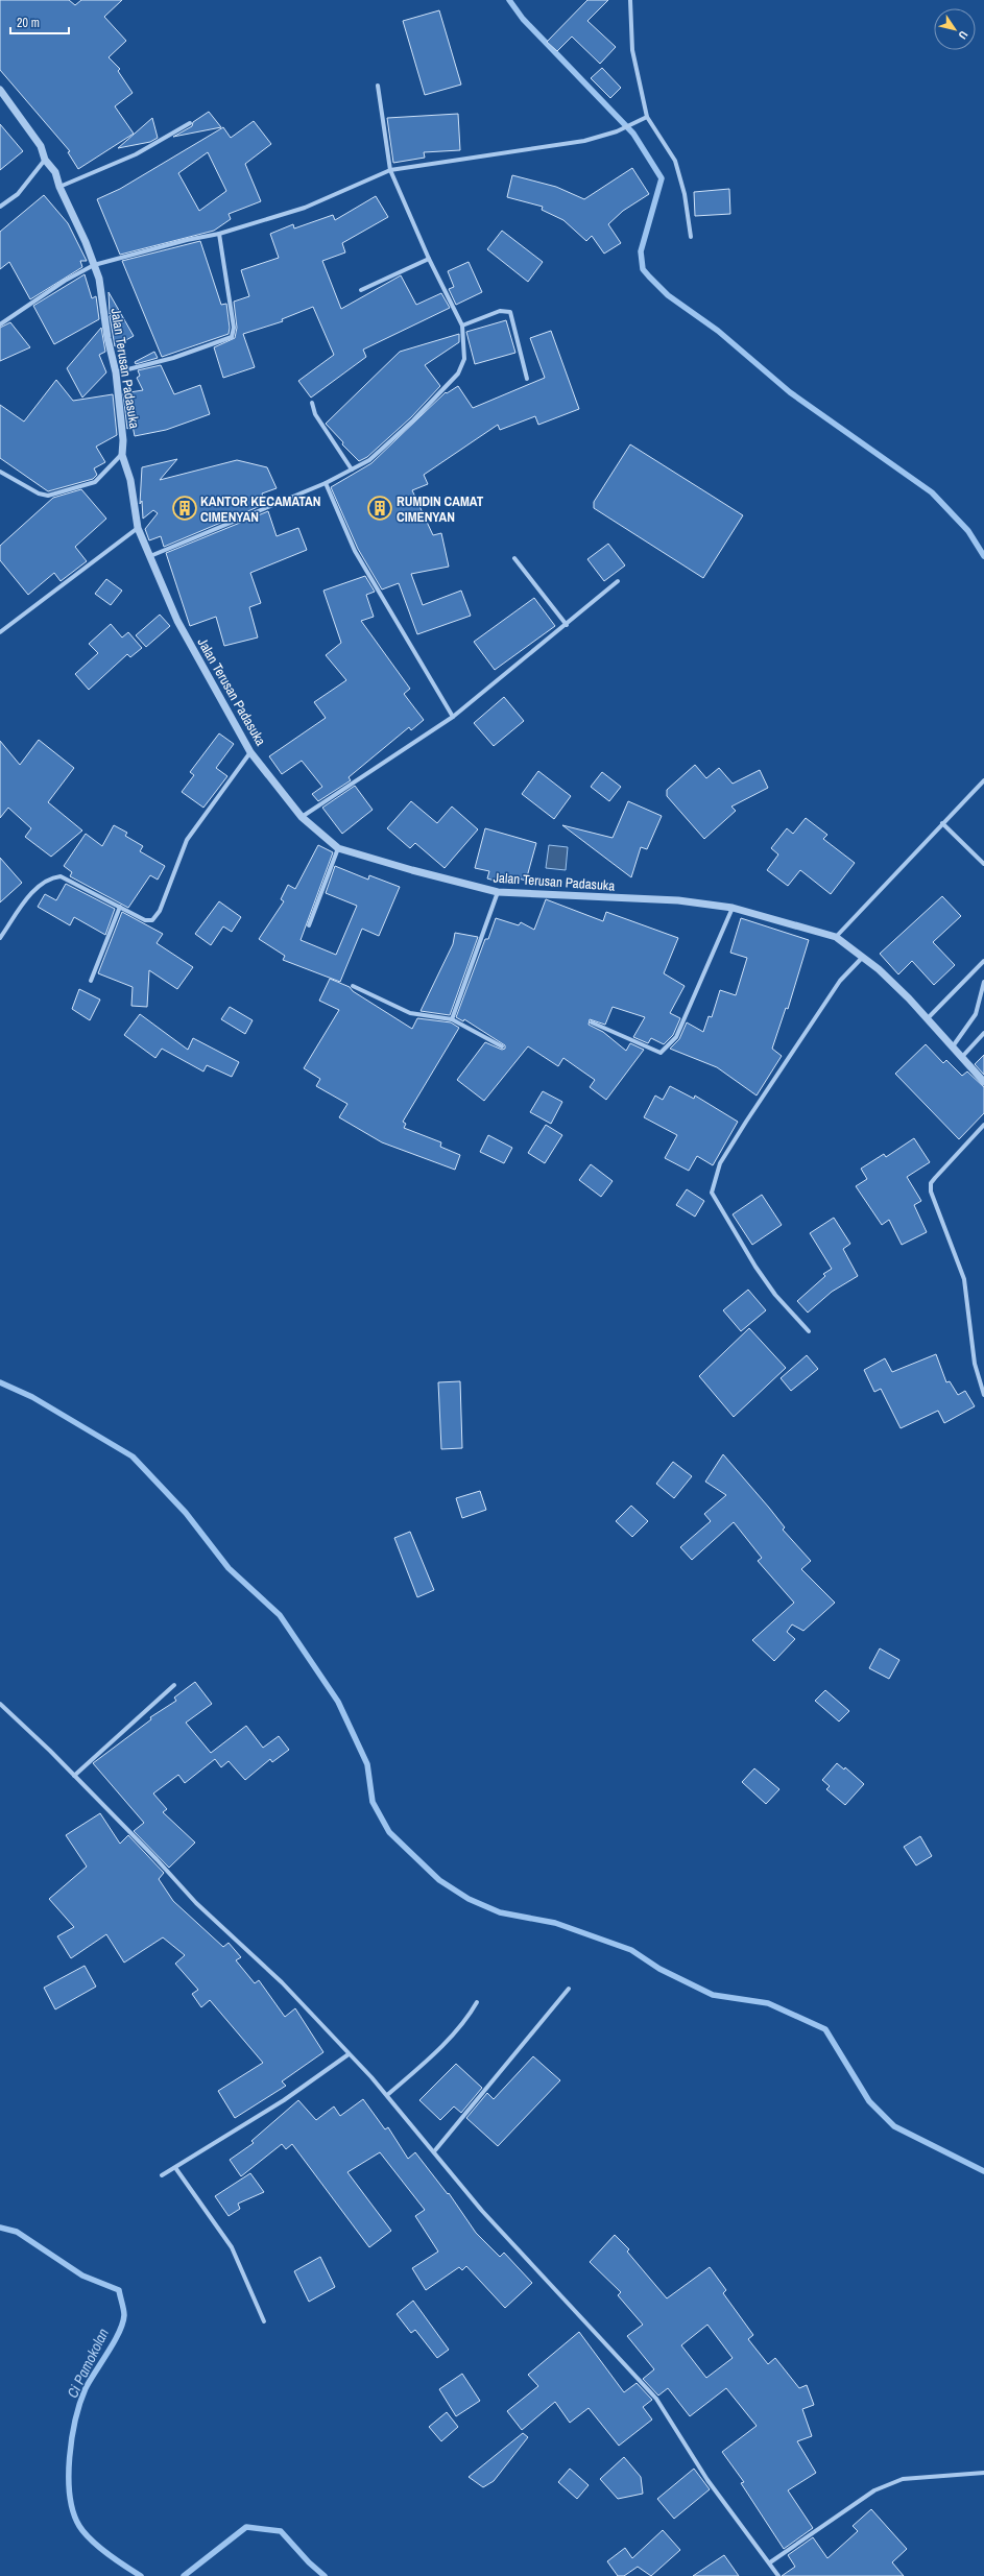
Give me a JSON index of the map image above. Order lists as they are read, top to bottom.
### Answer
{
  "streets": {
    "street": ["Jalan Terusan Padasuka"]
  },
  "water": ["Ci Pamokolan"],
  "places": {
    "building": ["KANTOR KECAMATAN CIMENYAN", "RUMDIN CAMAT CIMENYAN"]
  },
  "scale_bar": "20 m",
  "north": "bottom right"
}
